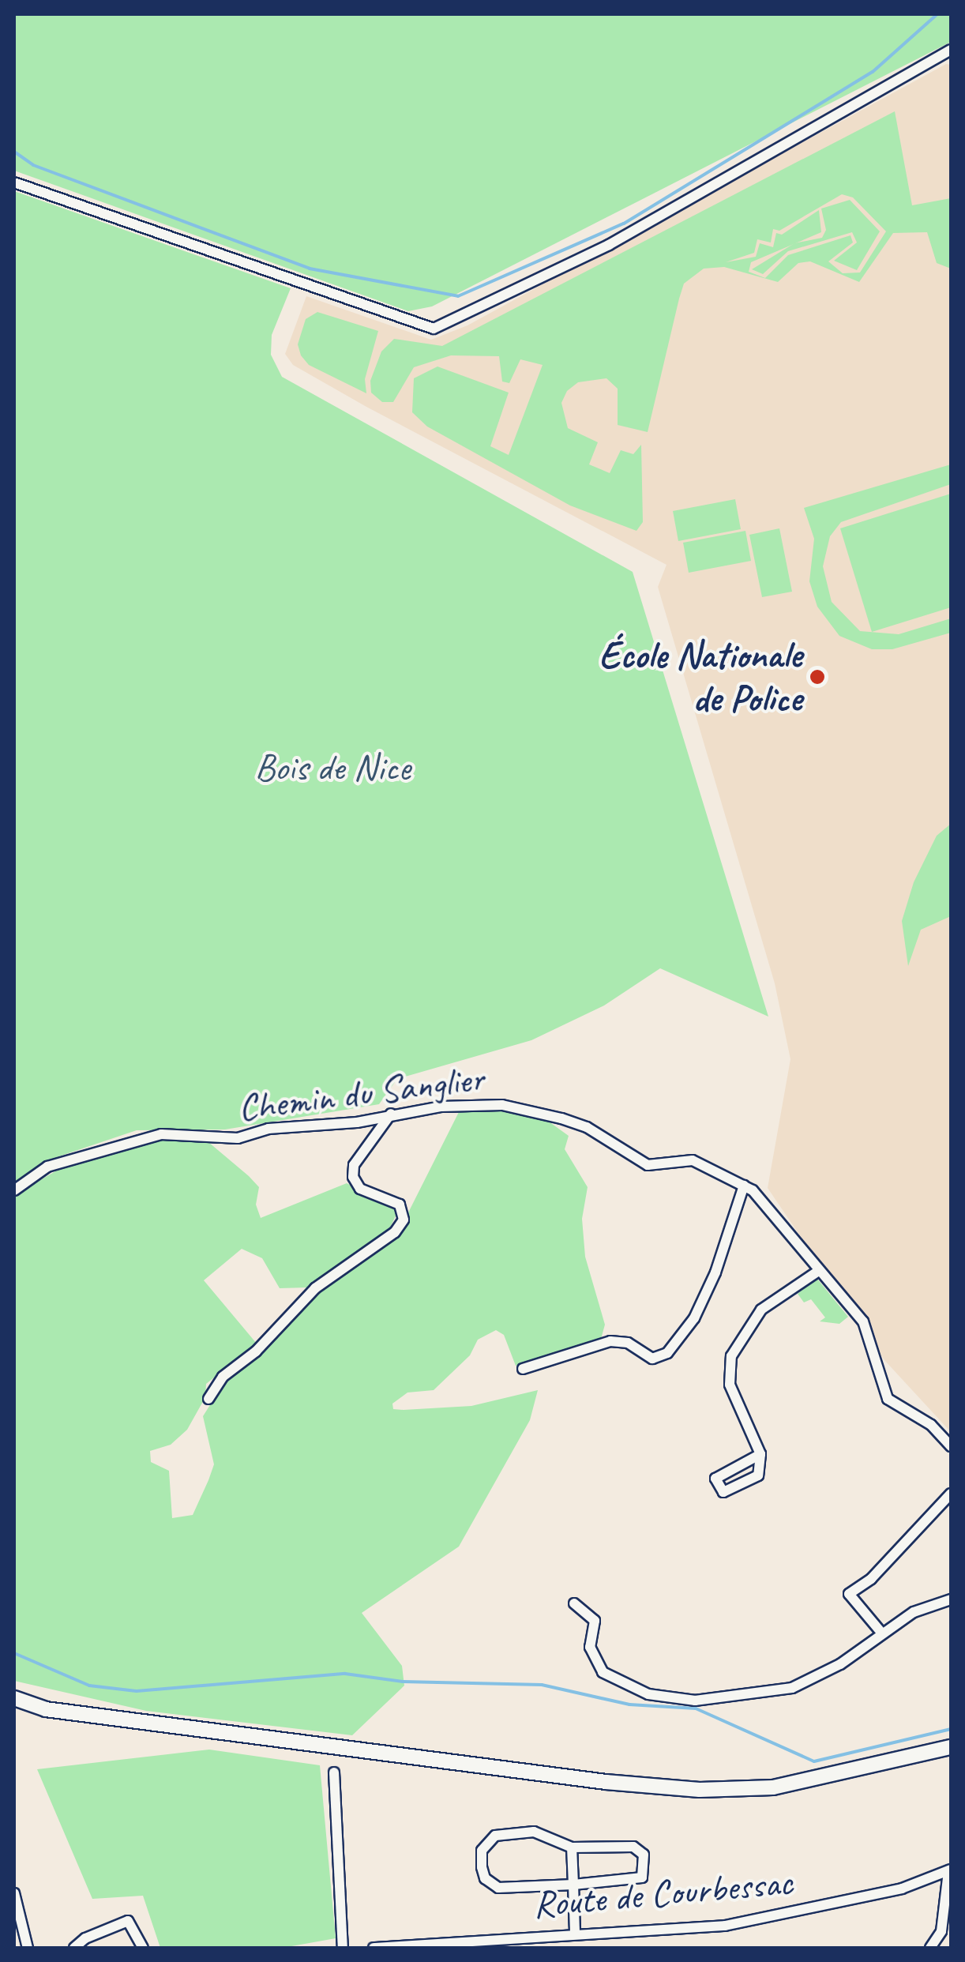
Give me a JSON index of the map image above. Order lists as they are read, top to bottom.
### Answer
{
  "streets": {
    "street": ["Chemin du Sanglier", "Route de Courbessac"]
  },
  "parks": ["Bois de Nice"],
  "places": ["École Nationale de Police"]
}
